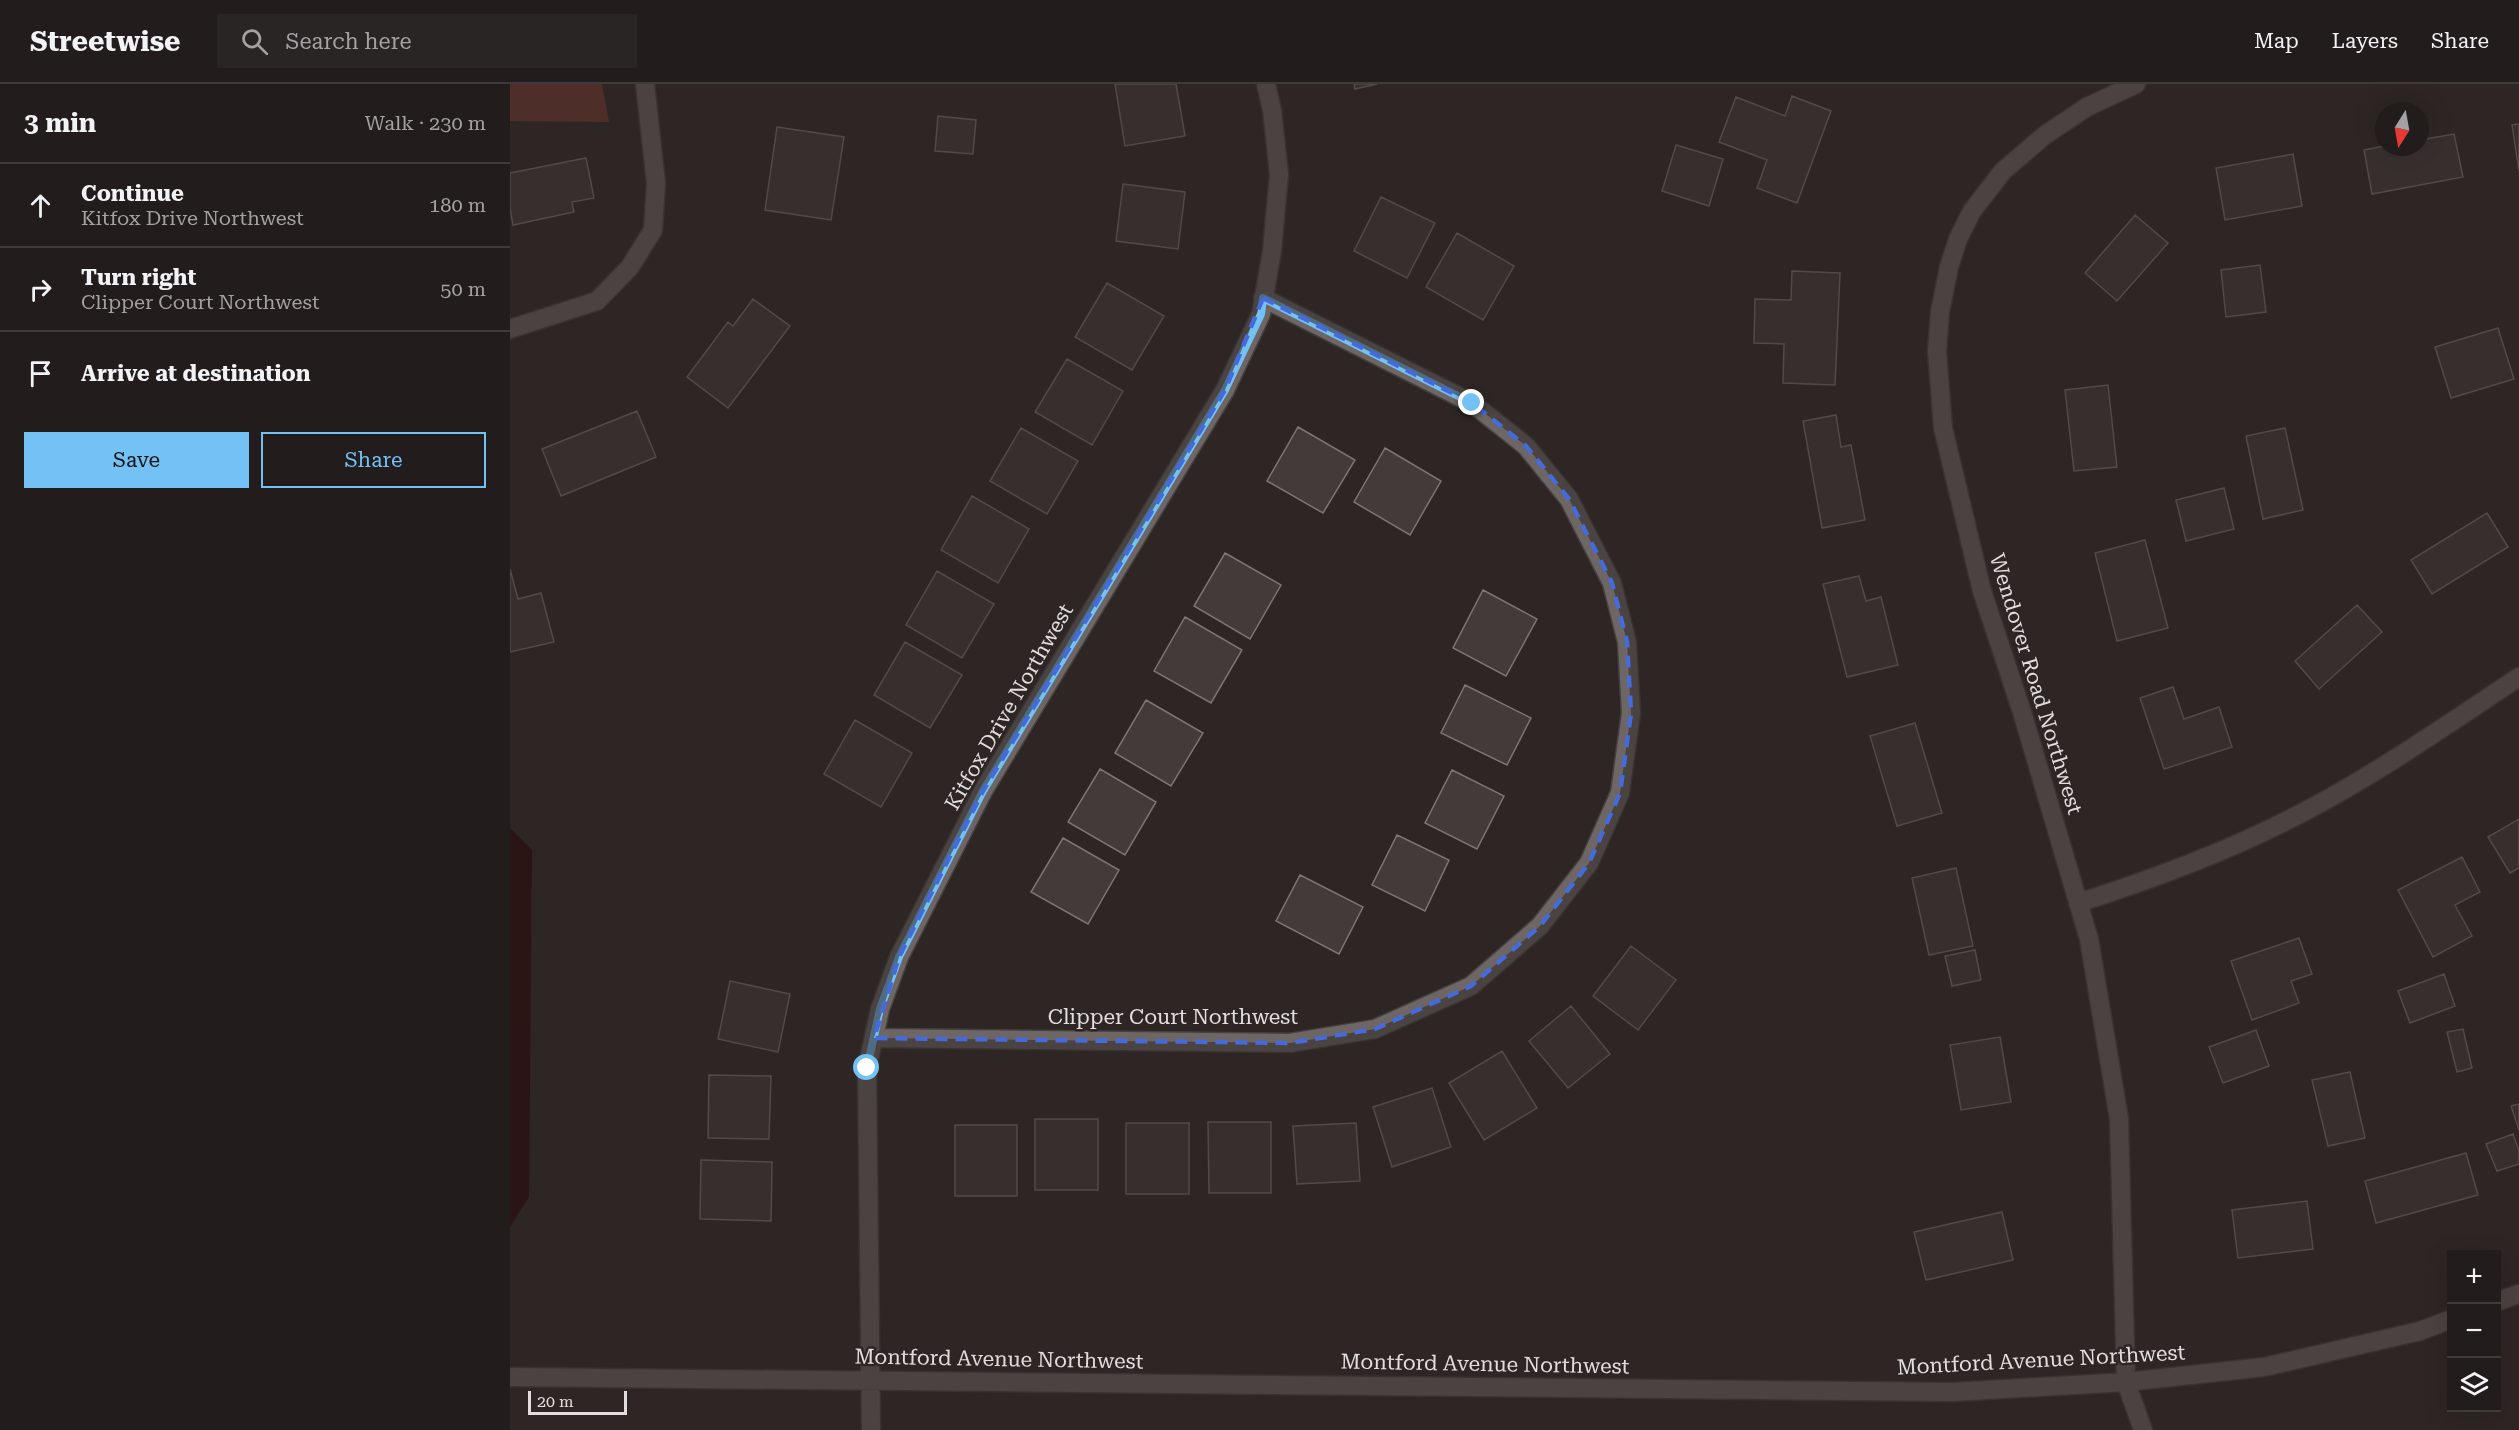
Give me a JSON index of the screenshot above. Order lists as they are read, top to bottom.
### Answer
{
  "streets": {
    "street": [
      "Wendover Road Northwest",
      "Kitfox Drive Northwest",
      "Clipper Court Northwest",
      "Montford Avenue Northwest"
    ]
  },
  "crossings": [
    ["Wendover Road Northwest", "Montford Avenue Northwest"],
    ["Kitfox Drive Northwest", "Clipper Court Northwest"],
    ["Kitfox Drive Northwest", "Montford Avenue Northwest"]
  ],
  "scale_bar": "20 m",
  "north": "bottom",
  "page": {
    "header": "Streetwise",
    "search": "Search here",
    "nav": ["Map", "Layers", "Share"],
    "heading": ["3 min", "Walk · 230 m"],
    "list": [
      ["Continue", "Kitfox Drive Northwest", "180 m"],
      ["Turn right", "Clipper Court Northwest", "50 m"],
      "Arrive at destination"
    ],
    "buttons": ["Save", "Share"],
    "map_buttons": ["+", "−"],
    "scale": "20 m"
  }
}
